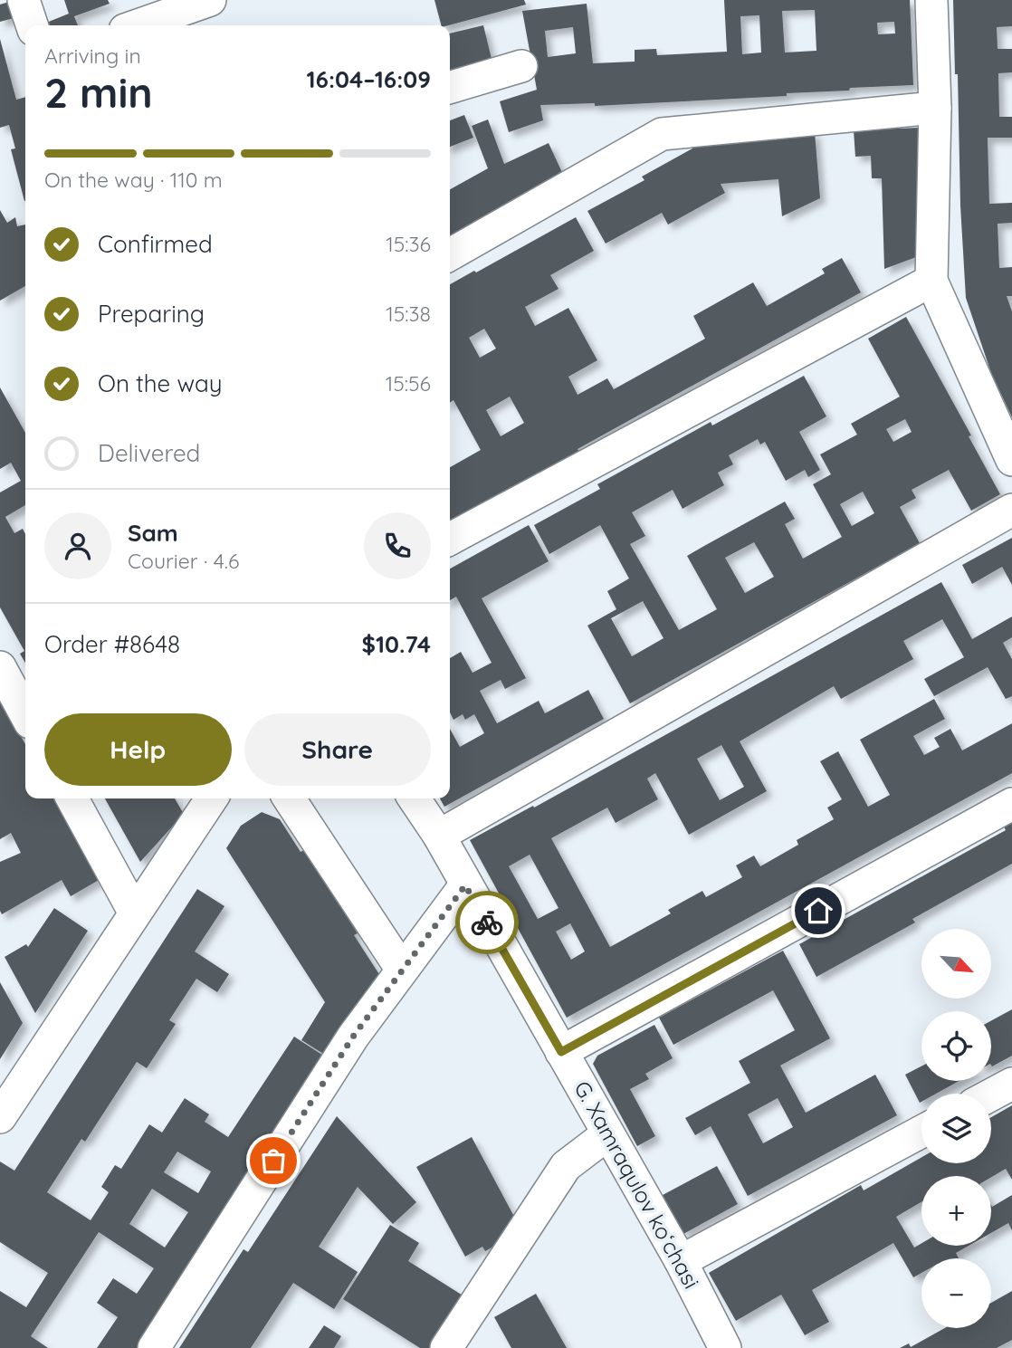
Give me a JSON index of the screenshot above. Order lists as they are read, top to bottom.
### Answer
{
  "streets": {
    "street": ["G. Xamraqulov koʻchasi"]
  },
  "north": "bottom right",
  "page": {
    "heading": ["2 min", "Arriving in", "16:04–16:09"],
    "panel": [
      "Sam",
      "Courier · 4.6",
      "Order #8648",
      "$10.74"
    ],
    "bar": "On the way · 110 m",
    "list": [
      ["Confirmed", "15:36"],
      ["Preparing", "15:38"],
      ["On the way", "15:56"],
      "Delivered"
    ],
    "buttons": ["Help", "Share"],
    "map_buttons": ["+", "−"]
  }
}
